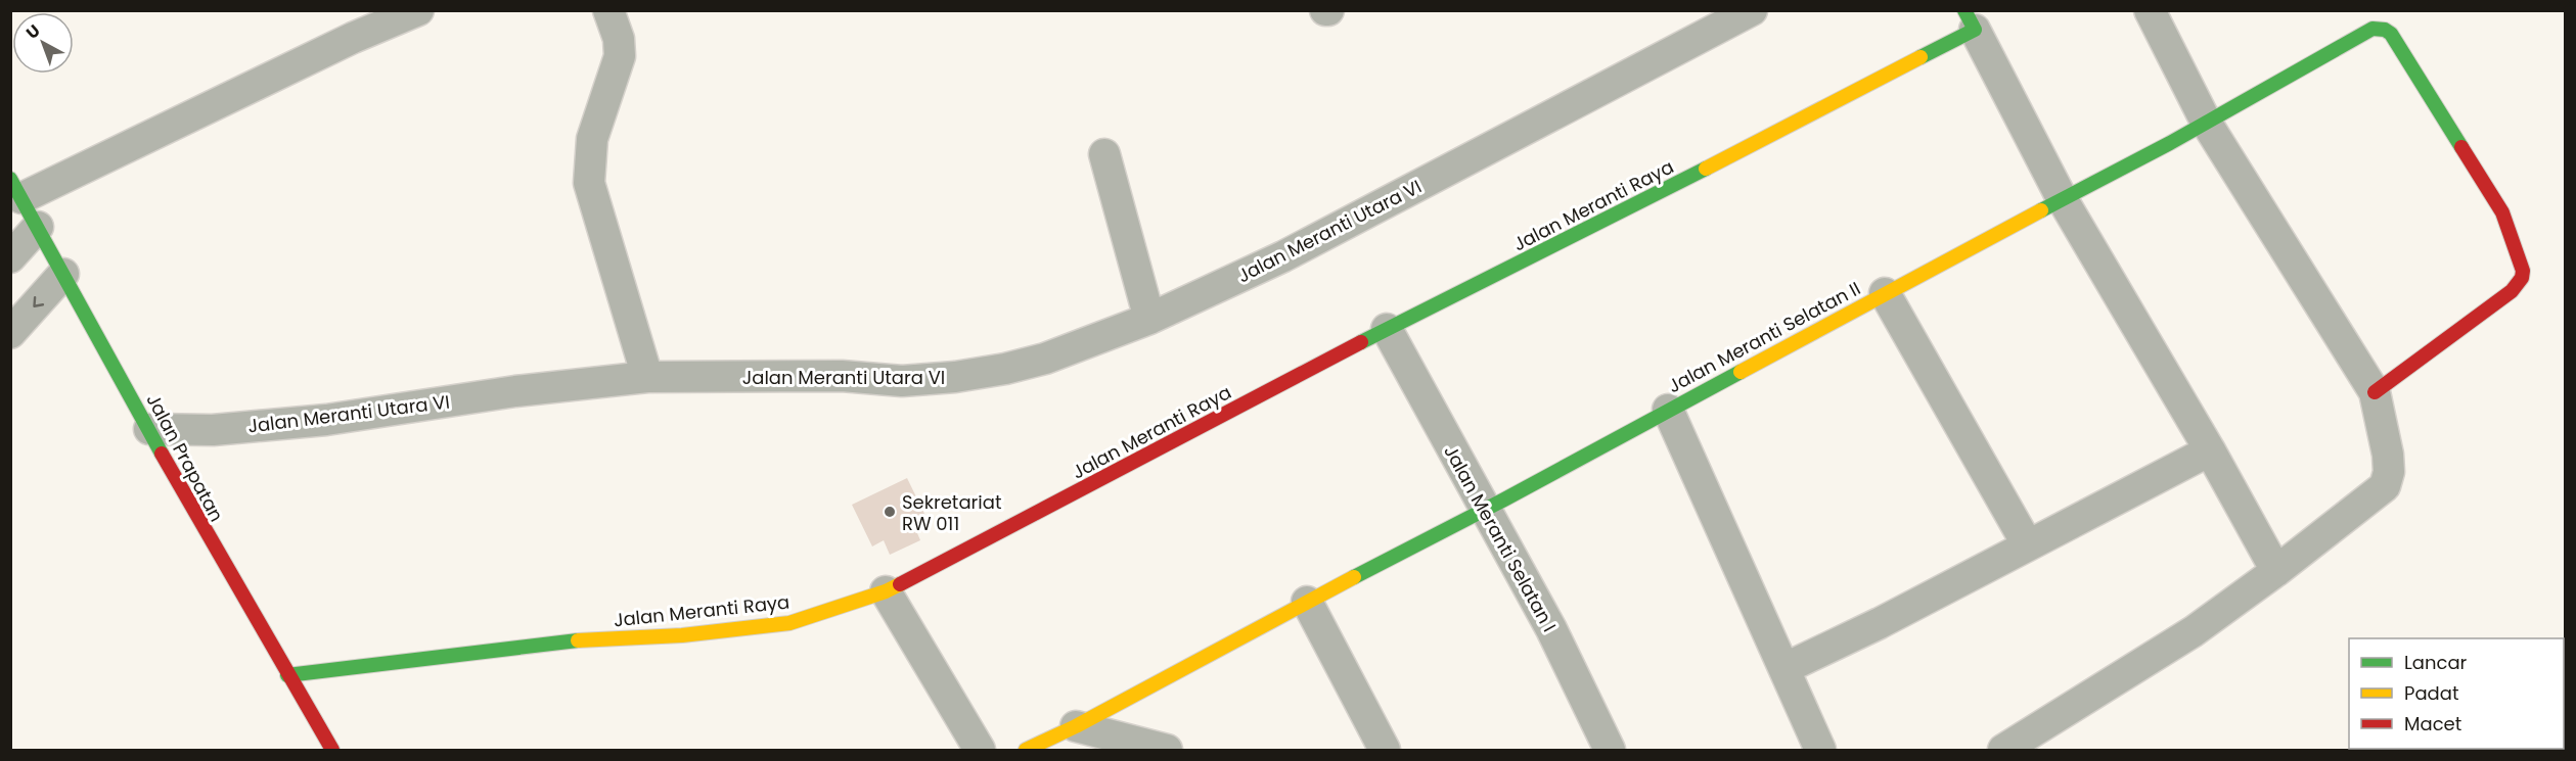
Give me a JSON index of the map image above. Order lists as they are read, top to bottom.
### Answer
{
  "streets": {
    "street": [
      "Jalan Meranti Raya",
      "Jalan Meranti Utara VI",
      "Jalan Meranti Selatan II",
      "Jalan Prapatan",
      "Jalan Meranti Selatan I"
    ]
  },
  "crossings": [
    ["Jalan Meranti Raya", "Jalan Prapatan"],
    ["Jalan Meranti Raya", "Jalan Meranti Selatan I"],
    ["Jalan Meranti Utara VI", "Jalan Prapatan"],
    ["Jalan Meranti Selatan II", "Jalan Meranti Selatan I"]
  ],
  "places": ["Sekretariat RW 011"],
  "legend": ["Lancar", "Padat", "Macet"],
  "north": "top left"
}
